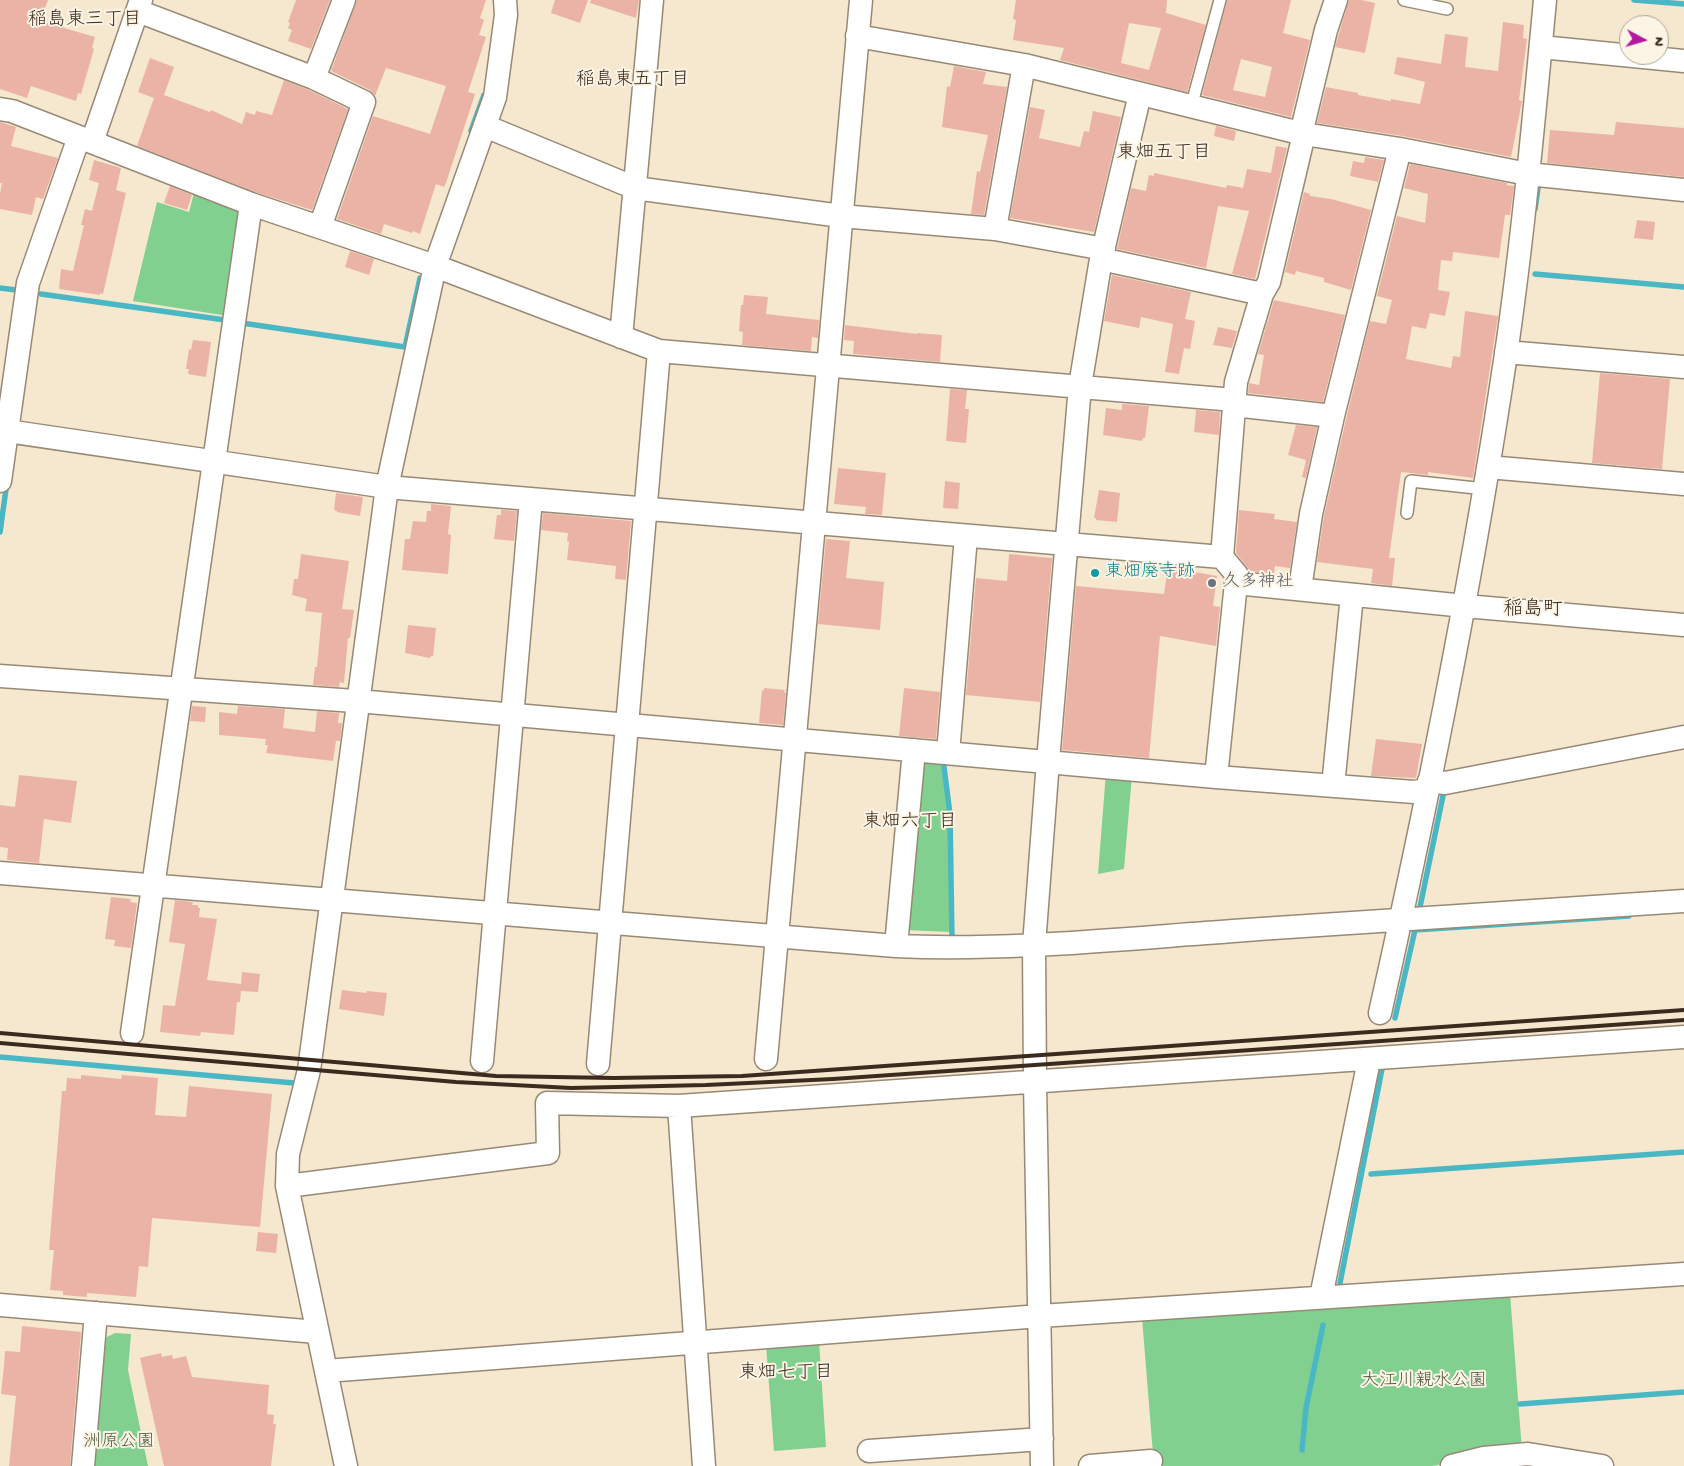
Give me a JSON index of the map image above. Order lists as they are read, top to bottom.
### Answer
{
  "districts": [
    "稲島東三丁目",
    "稲島東五丁目",
    "東畑五丁目",
    "稲島町",
    "東畑六丁目",
    "東畑七丁目"
  ],
  "parks": ["大江川親水公園", "洲原公園"],
  "places": ["東畑廃寺跡", "久多神社"],
  "north": "right"
}
